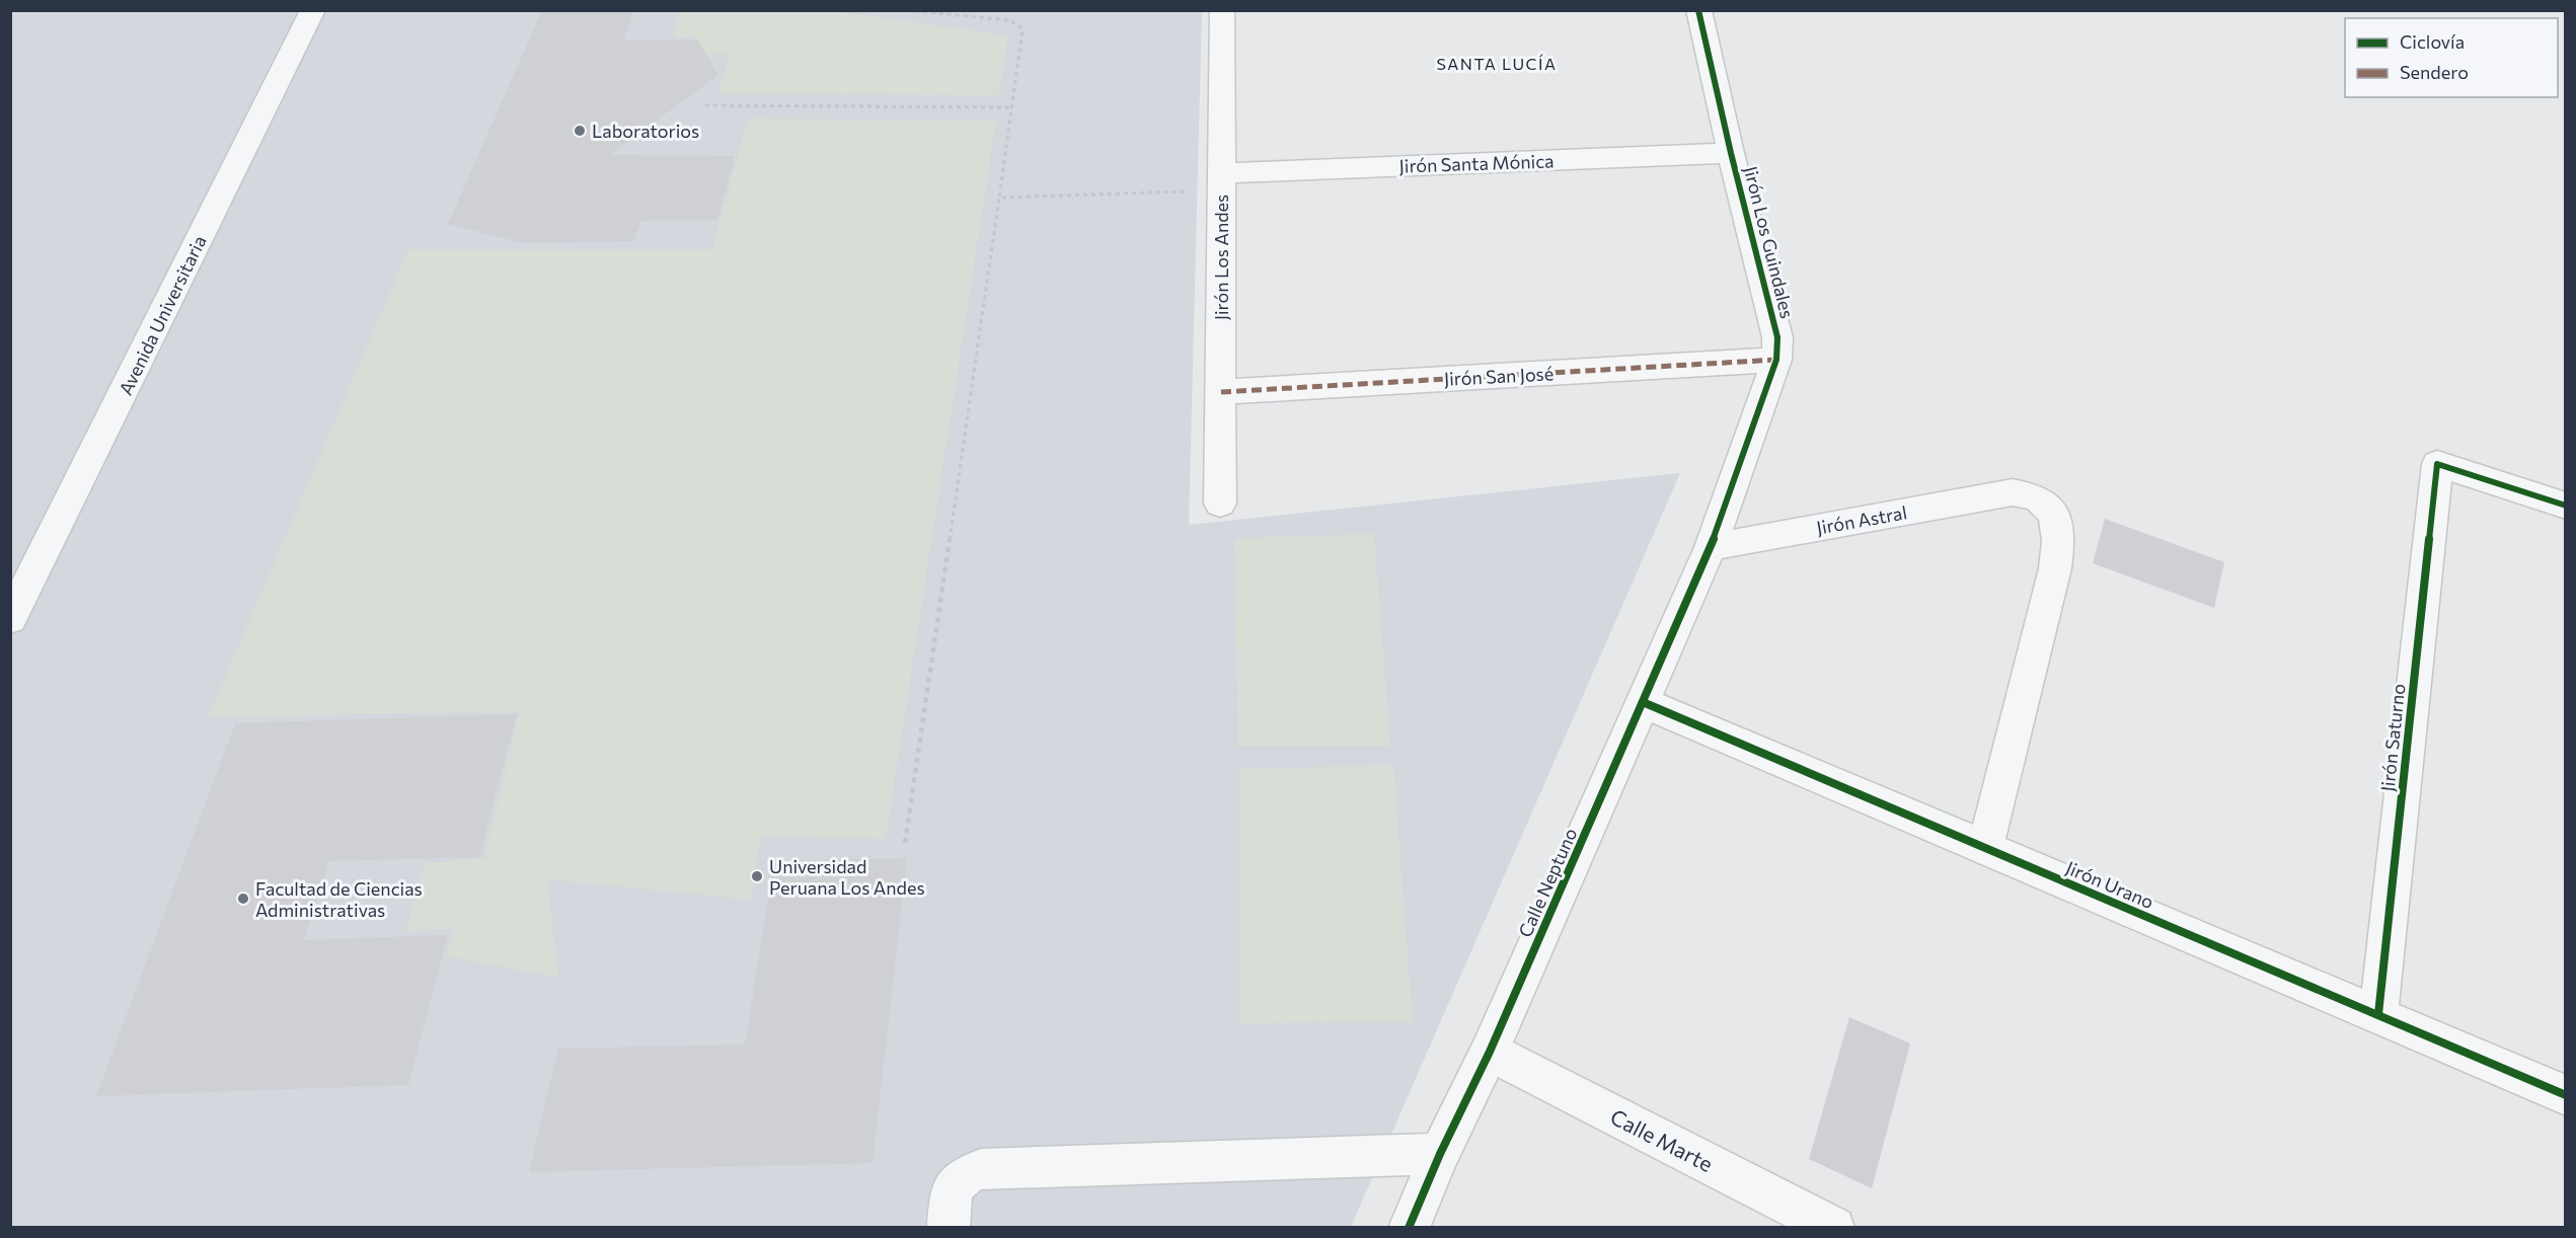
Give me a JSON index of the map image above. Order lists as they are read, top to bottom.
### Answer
{
  "streets": {
    "street": [
      "Jirón Santa Mónica",
      "Jirón Los Guindales",
      "Jirón Los Andes",
      "Avenida Universitaria",
      "Jirón San José",
      "Jirón Astral",
      "Jirón Saturno",
      "Calle Neptuno",
      "Jirón Urano",
      "Calle Marte"
    ]
  },
  "crossings": [
    ["Jirón Santa Mónica", "Jirón Los Guindales"],
    ["Jirón Santa Mónica", "Jirón Los Andes"],
    ["Jirón Los Guindales", "Jirón San José"],
    ["Jirón Los Guindales", "Jirón Astral"],
    ["Jirón Los Guindales", "Calle Neptuno"],
    ["Jirón Los Andes", "Jirón San José"],
    ["Jirón Astral", "Calle Neptuno"],
    ["Jirón Astral", "Jirón Urano"],
    ["Jirón Saturno", "Jirón Urano"],
    ["Calle Neptuno", "Jirón Urano"],
    ["Calle Neptuno", "Calle Marte"]
  ],
  "districts": ["SANTA LUCÍA"],
  "places": ["Laboratorios", "Universidad Peruana Los Andes", "Facultad de Ciencias Administrativas"],
  "legend": ["Ciclovía", "Sendero"]
}
